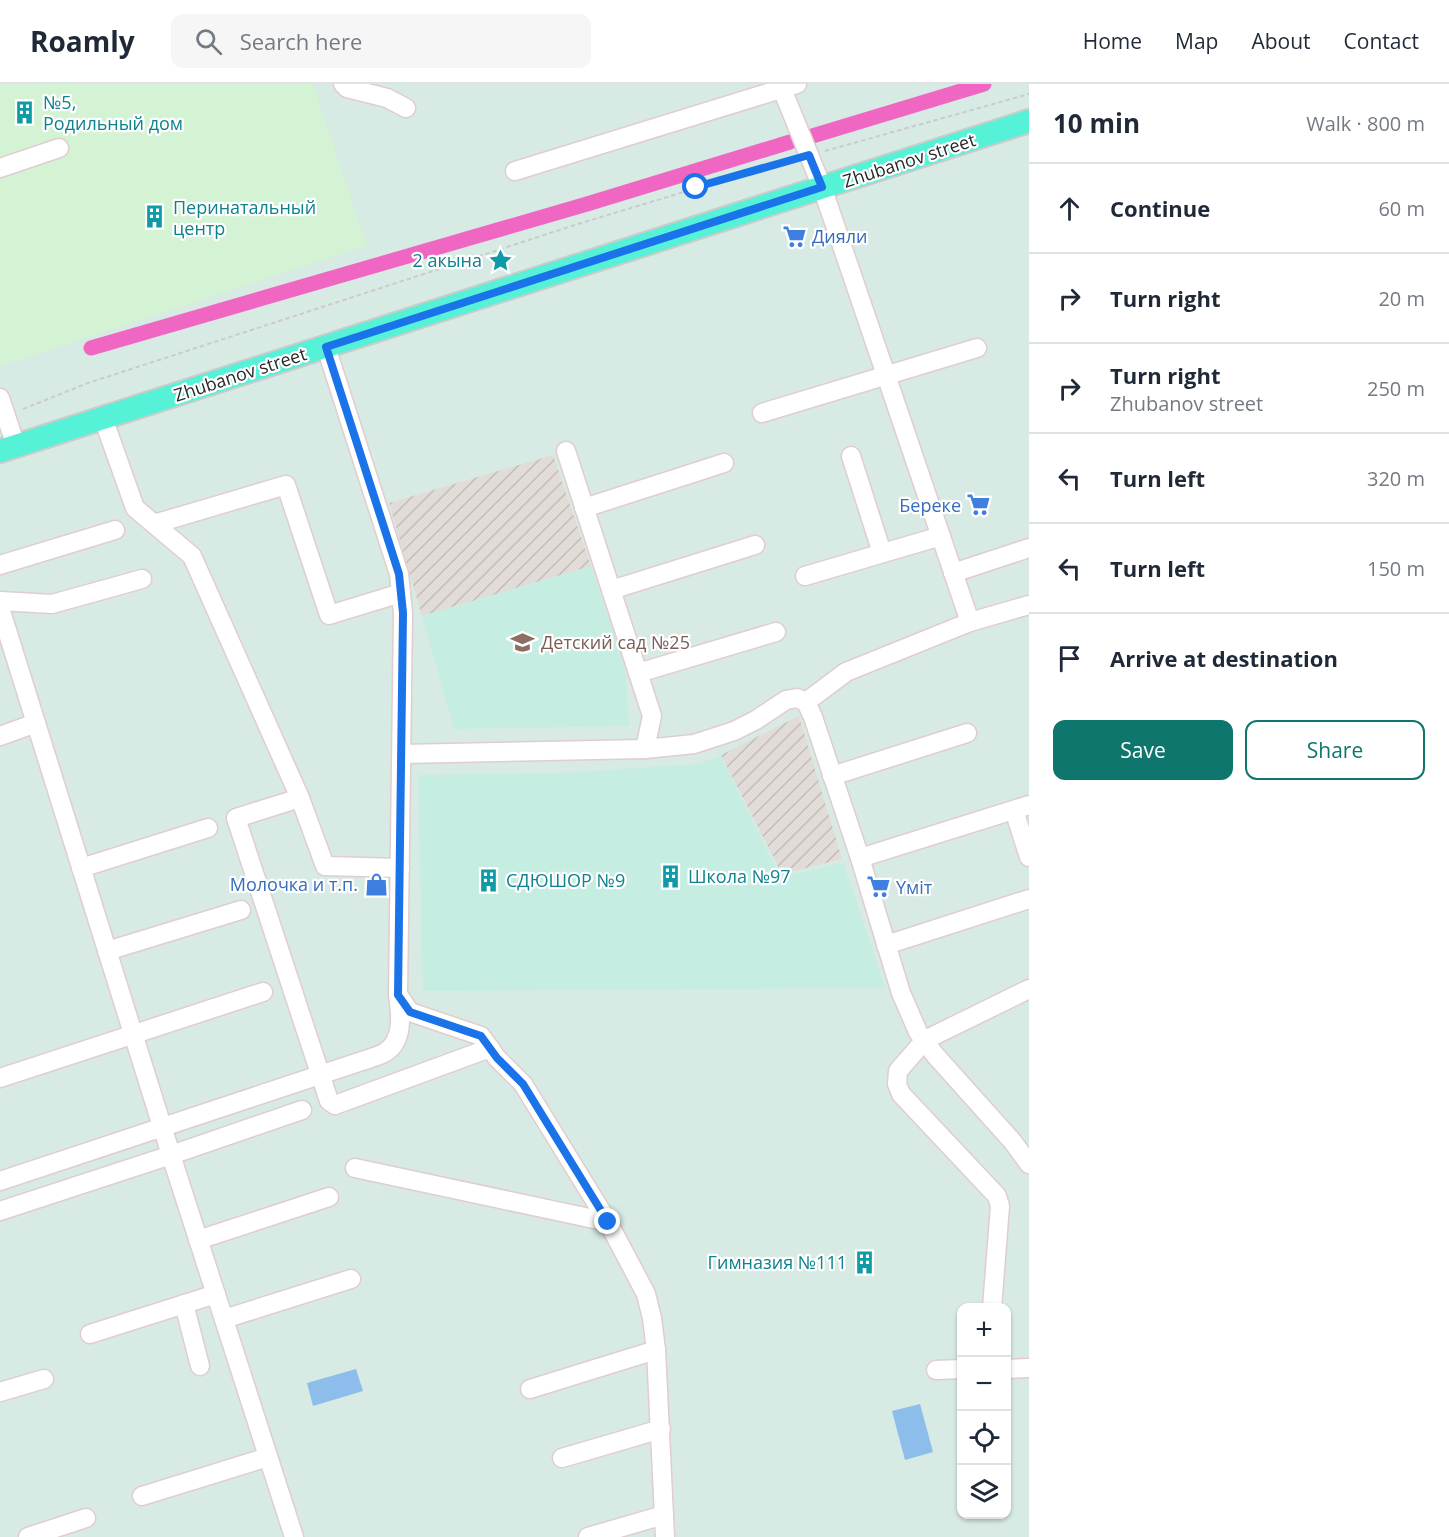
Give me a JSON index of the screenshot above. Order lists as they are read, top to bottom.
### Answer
{
  "streets": {
    "main road": ["Zhubanov street"]
  },
  "places": {
    "building": [
      "№5, Родильный дом",
      "Перинатальный центр",
      "Школа №97",
      "СДЮШОР №9",
      "Гимназия №111"
    ],
    "supermarket": ["Дияли", "Береке", "Үміт"],
    "place": ["2 акына"],
    "school or university": ["Детский сад №25"],
    "shop": ["Молочка и т.п."]
  },
  "page": {
    "header": "Roamly",
    "search": "Search here",
    "nav": [
      "Home",
      "Map",
      "About",
      "Contact"
    ],
    "heading": ["10 min", "Walk · 800 m"],
    "list": [
      ["Continue", "60 m"],
      ["Turn right", "20 m"],
      ["Turn right", "Zhubanov street", "250 m"],
      ["Turn left", "320 m"],
      ["Turn left", "150 m"],
      "Arrive at destination"
    ],
    "buttons": ["Save", "Share"],
    "map_buttons": ["+", "−"]
  }
}
